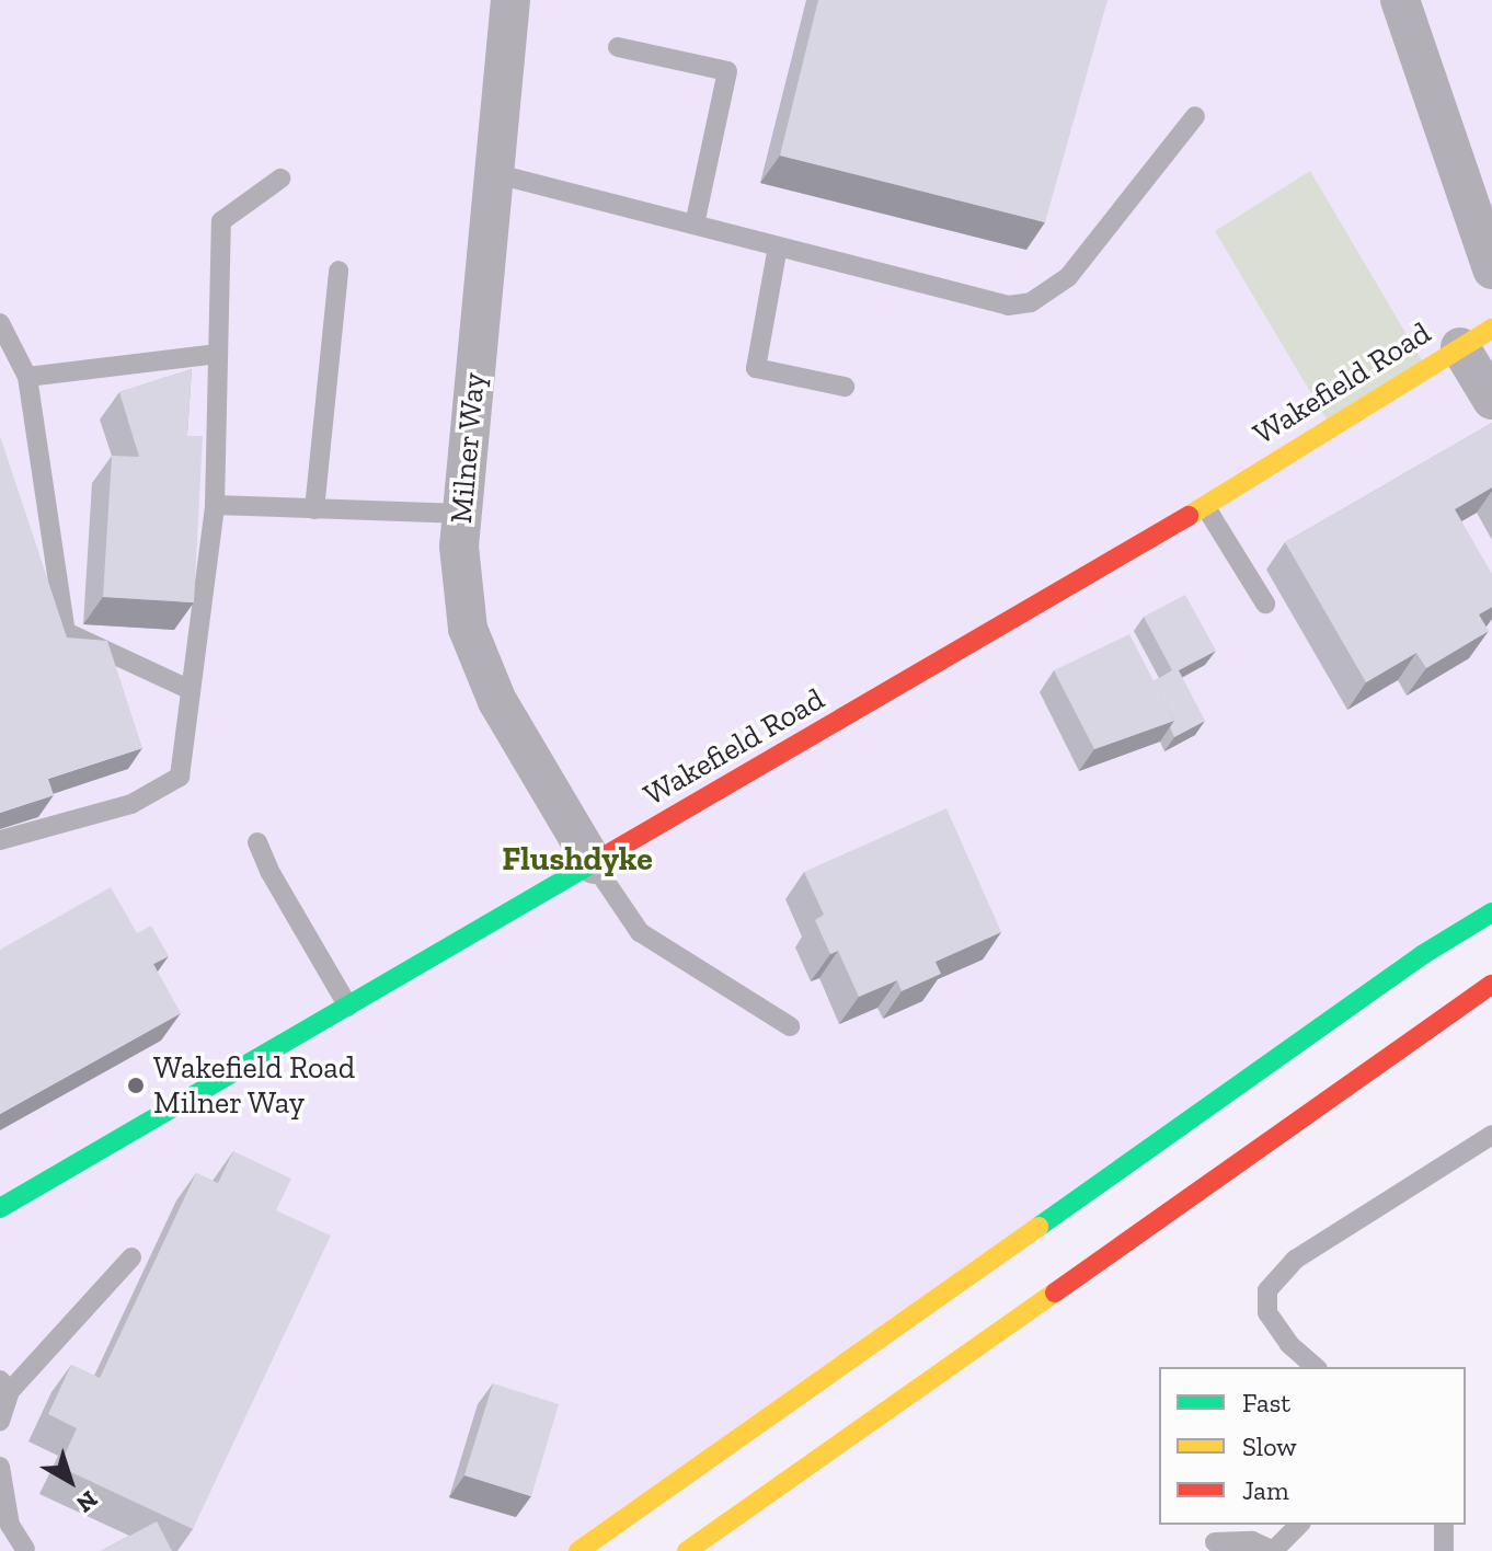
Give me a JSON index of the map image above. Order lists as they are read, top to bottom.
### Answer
{
  "streets": {
    "main road": ["Wakefield Road"],
    "street": ["Milner Way"]
  },
  "crossings": [
    ["Wakefield Road", "Milner Way"]
  ],
  "districts": ["Flushdyke"],
  "places": ["Wakefield Road Milner Way"],
  "legend": ["Fast", "Slow", "Jam"],
  "north": "bottom right"
}
